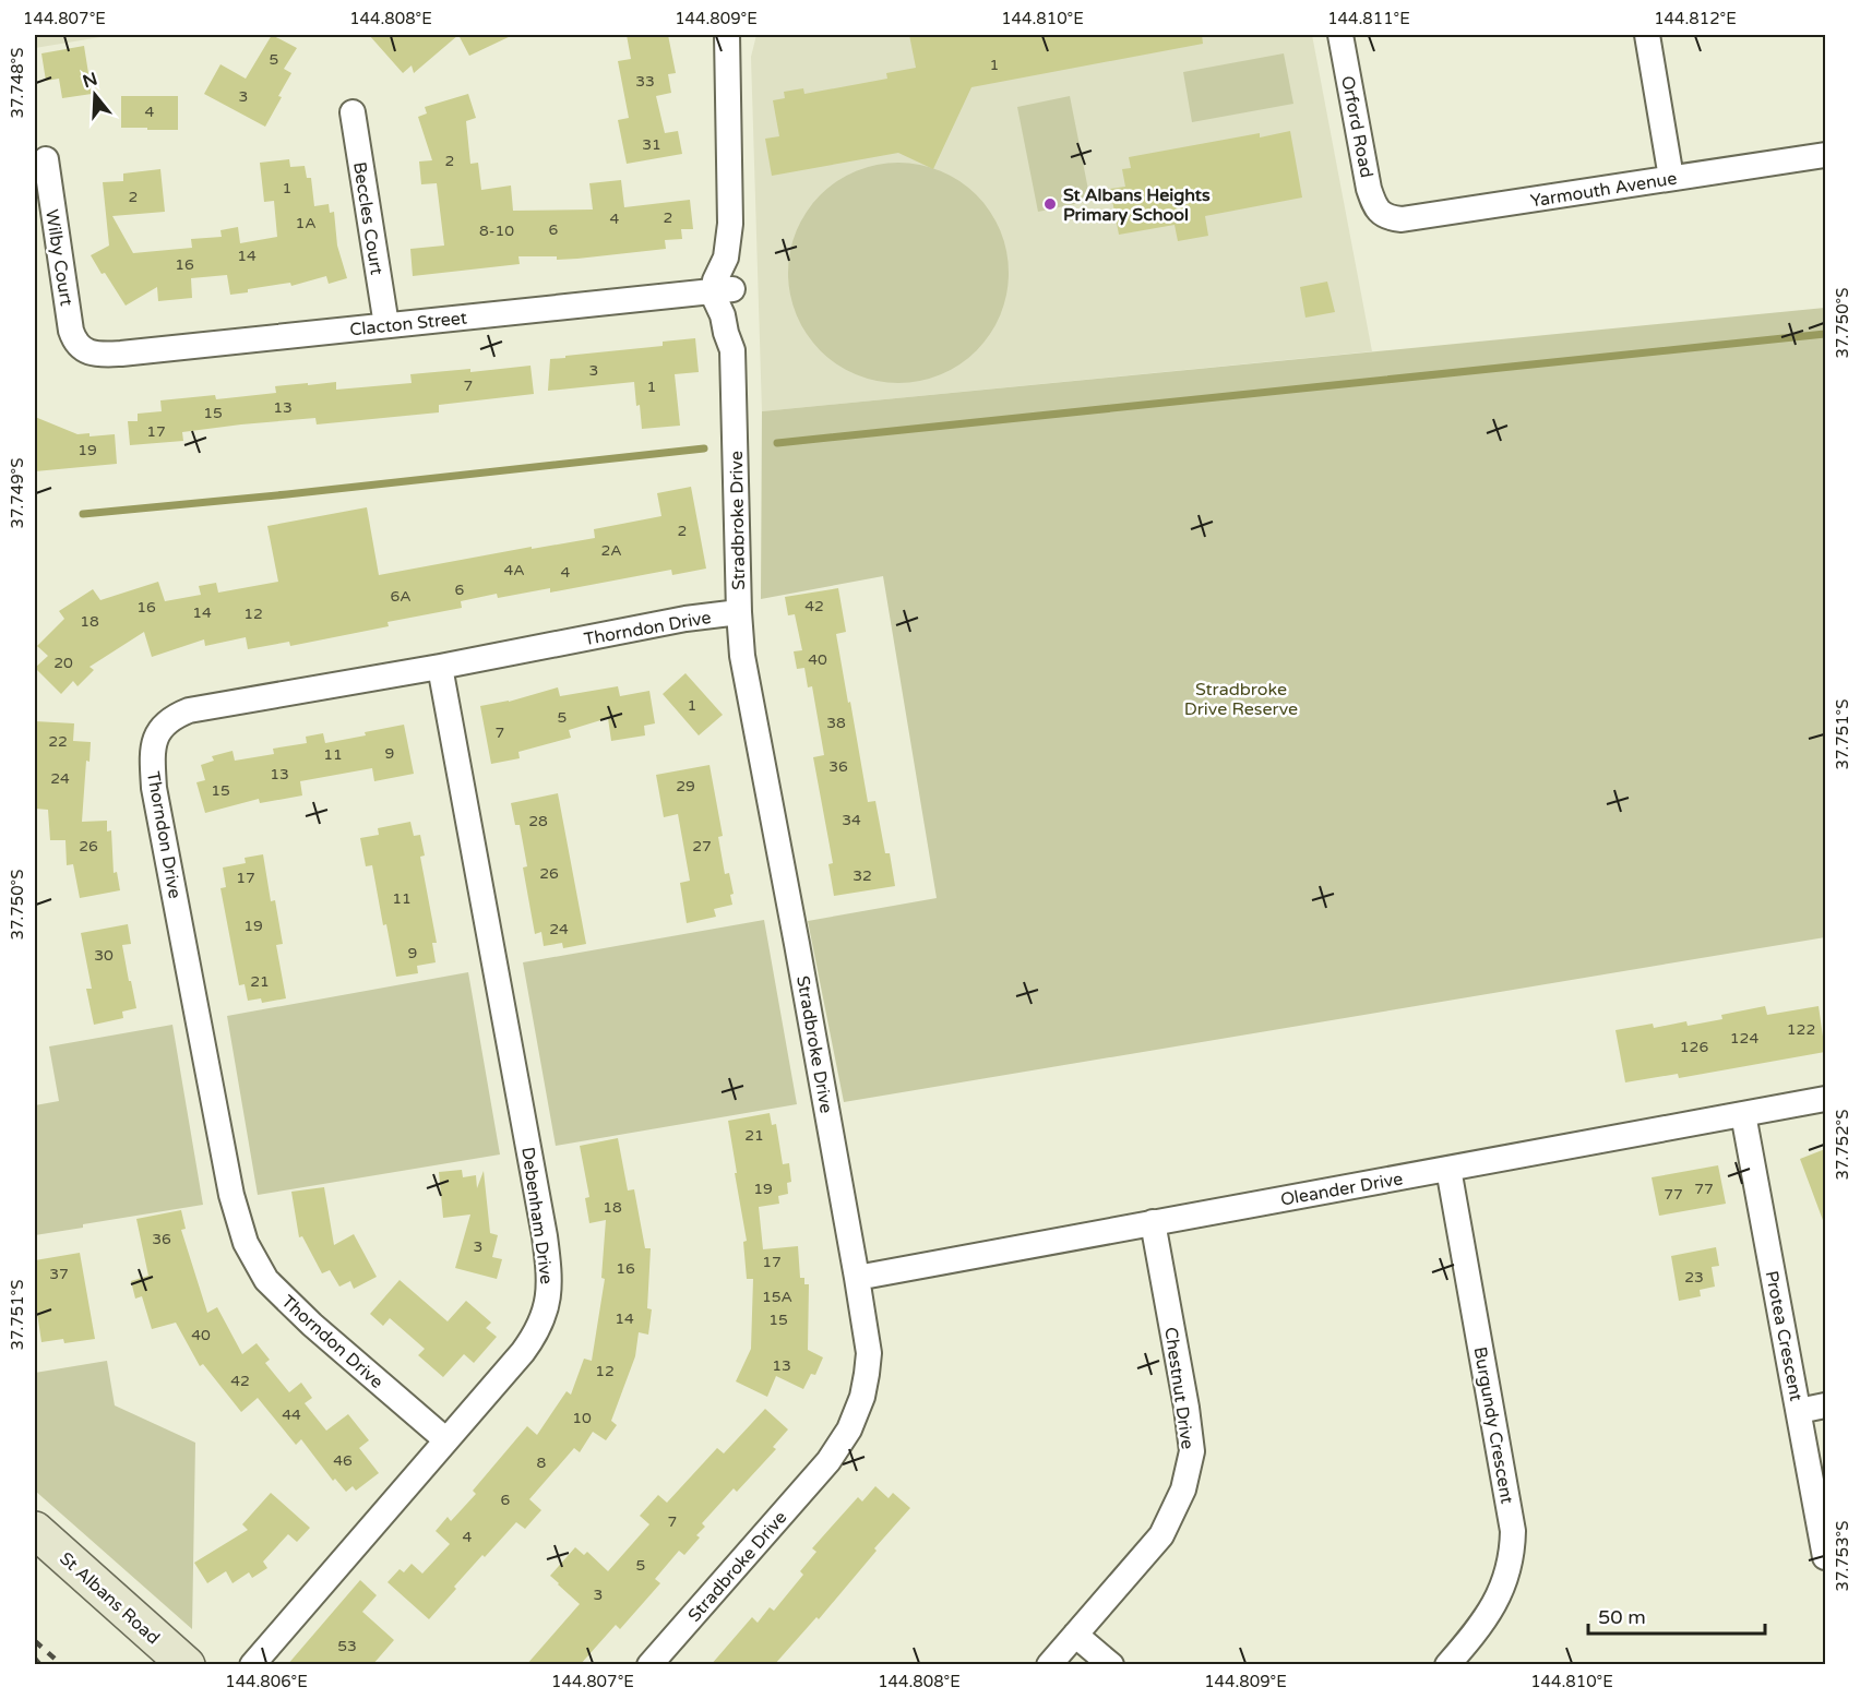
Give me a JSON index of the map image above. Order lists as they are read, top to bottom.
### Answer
{
  "streets": {
    "main road": ["St Albans Road"],
    "street": [
      "Orford Road",
      "Yarmouth Avenue",
      "Beccles Court",
      "Wilby Court",
      "Clacton Street",
      "Stradbroke Drive",
      "Thorndon Drive",
      "Oleander Drive",
      "Debenham Drive",
      "Protea Crescent",
      "Chestnut Drive",
      "Burgundy Crescent"
    ]
  },
  "crossings": [
    ["Orford Road", "Yarmouth Avenue"],
    ["Beccles Court", "Clacton Street"],
    ["Wilby Court", "Clacton Street"],
    ["Clacton Street", "Stradbroke Drive"],
    ["Stradbroke Drive", "Thorndon Drive"],
    ["Stradbroke Drive", "Oleander Drive"],
    ["Thorndon Drive", "Debenham Drive"],
    ["Oleander Drive", "Protea Crescent"],
    ["Oleander Drive", "Chestnut Drive"],
    ["Oleander Drive", "Burgundy Crescent"]
  ],
  "parks": ["Stradbroke Drive Reserve"],
  "places": ["St Albans Heights Primary School"],
  "house_numbers": [
    "5",
    "1",
    "33",
    "3",
    "4",
    "31",
    "2",
    "1",
    "2",
    "2",
    "4",
    "1A",
    "6",
    "8-10",
    "14",
    "16",
    "3",
    "7",
    "1",
    "13",
    "15",
    "17",
    "19",
    "2",
    "2A",
    "4A",
    "4",
    "6",
    "6A",
    "42",
    "16",
    "14",
    "12",
    "18",
    "40",
    "20",
    "1",
    "5",
    "38",
    "7",
    "22",
    "9",
    "11",
    "36",
    "13",
    "24",
    "29",
    "15",
    "34",
    "28",
    "26",
    "27",
    "26",
    "32",
    "17",
    "11",
    "19",
    "24",
    "9",
    "30",
    "21",
    "122",
    "124",
    "126",
    "21",
    "19",
    "77",
    "77",
    "18",
    "36",
    "3",
    "17",
    "16",
    "37",
    "23",
    "15A",
    "14",
    "15",
    "40",
    "13",
    "12",
    "42",
    "44",
    "10",
    "46",
    "8",
    "6",
    "7",
    "4",
    "5",
    "3",
    "53"
  ],
  "scale_bar": "50 m",
  "north": "top",
  "coordinates": [
    "144.807°E",
    "144.808°E",
    "144.809°E",
    "144.810°E",
    "144.811°E",
    "144.812°E",
    "37.748°S",
    "37.750°S",
    "37.749°S",
    "37.751°S",
    "37.752°S",
    "37.753°S",
    "144.806°E"
  ]
}
